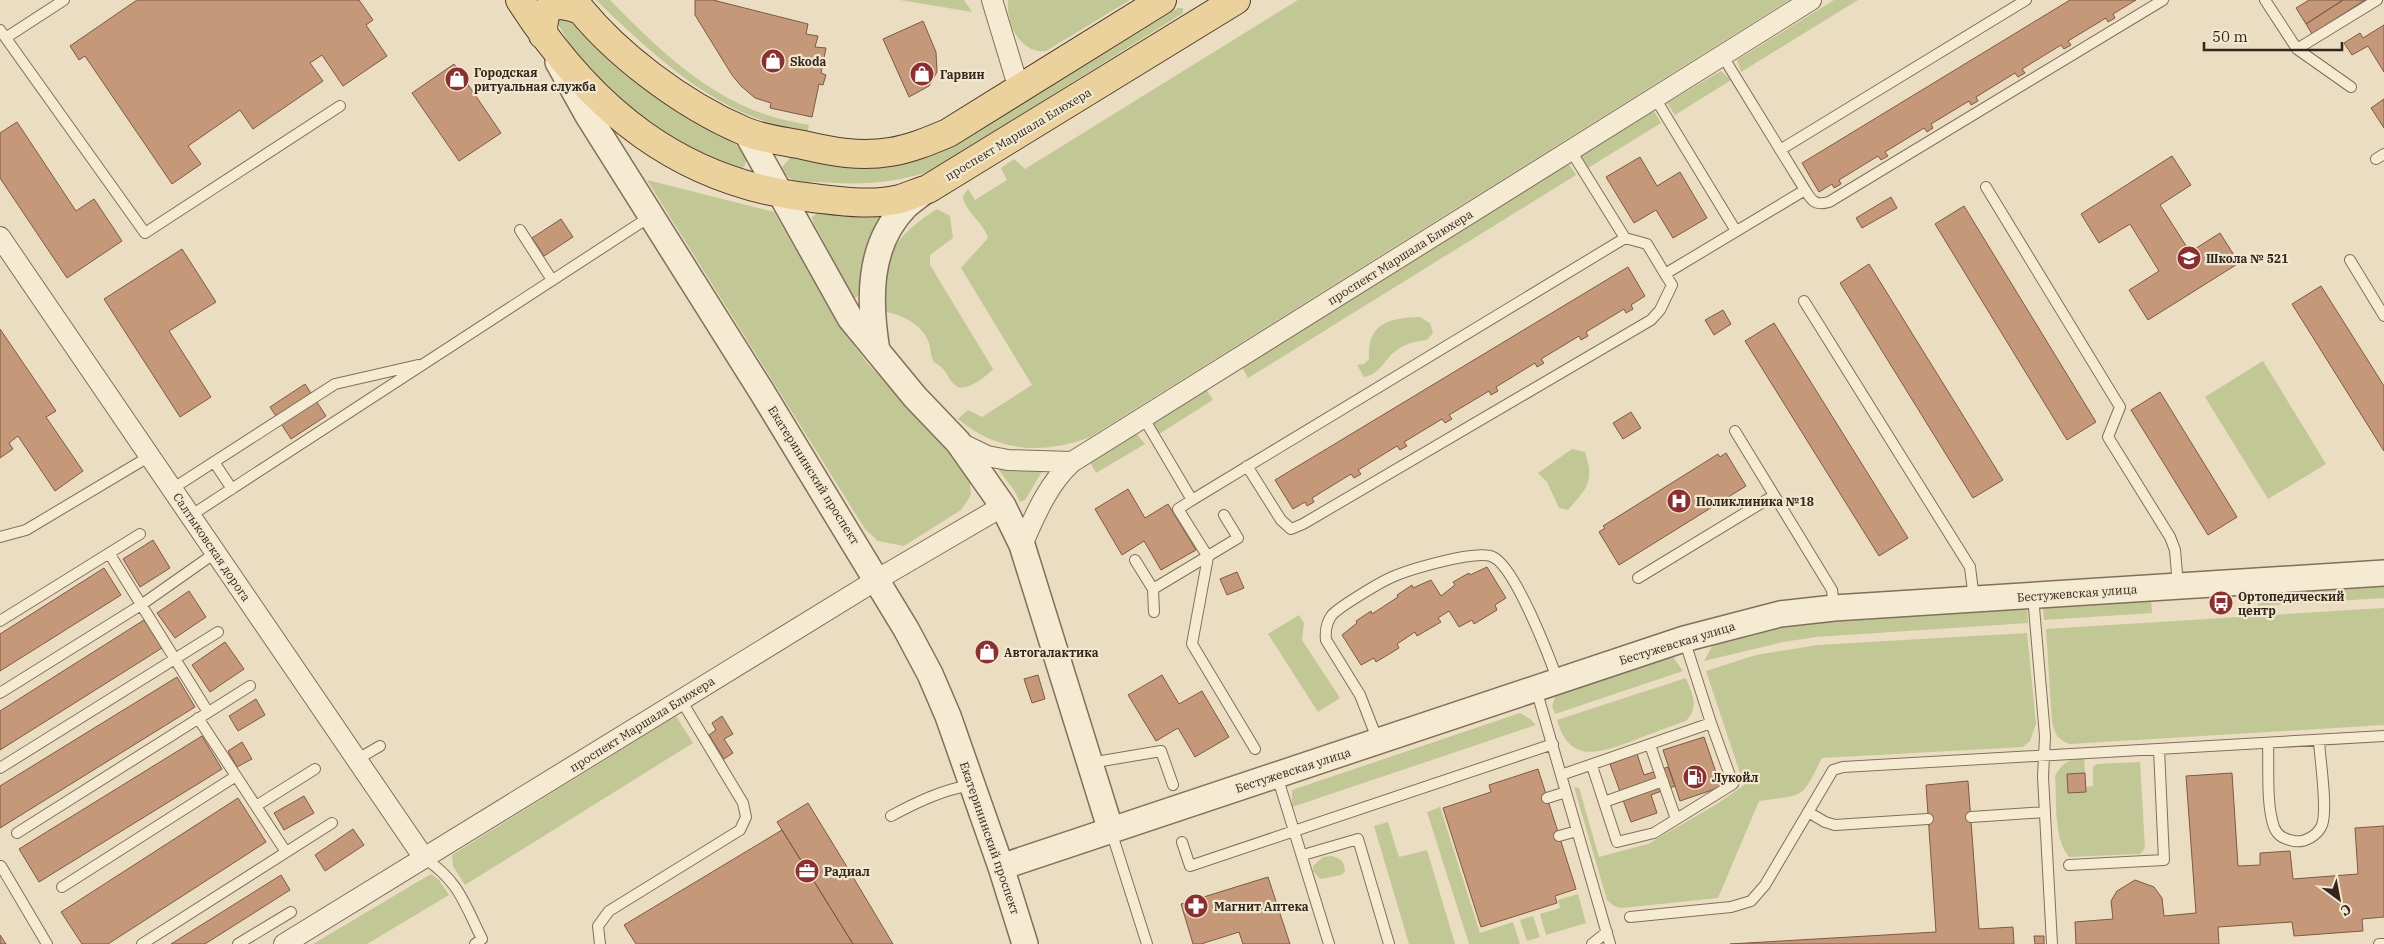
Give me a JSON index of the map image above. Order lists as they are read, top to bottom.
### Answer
{
  "streets": {
    "main road": ["проспект Маршала Блюхера"],
    "street": ["Екатерининский проспект", "Салтыковская дорога", "Бестужевская улица"]
  },
  "crossings": [
    ["проспект Маршала Блюхера", "Екатерининский проспект"],
    ["проспект Маршала Блюхера", "Салтыковская дорога"],
    ["Екатерининский проспект", "Бестужевская улица"]
  ],
  "places": {
    "shop": [
      "Skoda",
      "Гарвин",
      "Городская ритуальная служба",
      "Автогалактика"
    ],
    "school or university": ["Школа № 521"],
    "hospital": ["Поликлиника №18"],
    "bus stop": ["Ортопедический центр"],
    "fuel station": ["Лукойл"],
    "office": ["Радиал"],
    "pharmacy": ["Магнит Аптека"]
  },
  "scale_bar": "50 m",
  "north": "bottom right"
}
